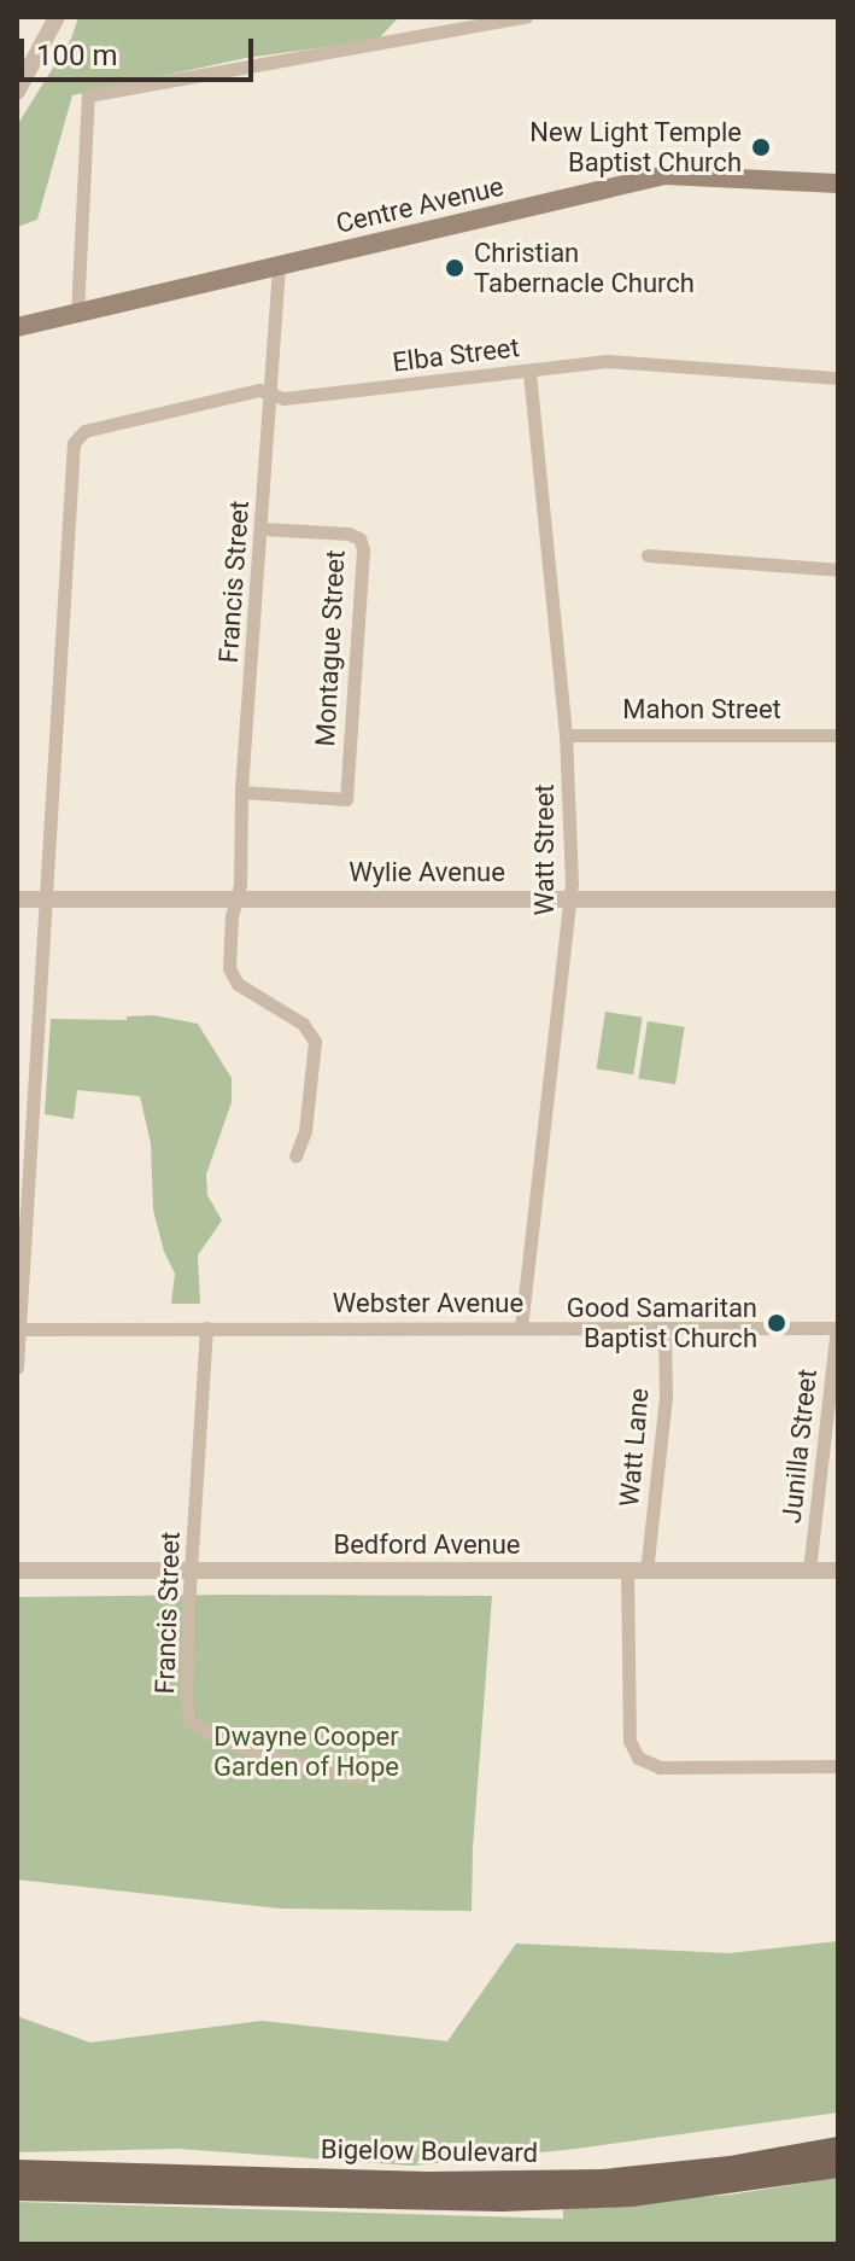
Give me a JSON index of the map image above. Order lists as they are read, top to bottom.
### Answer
{
  "streets": {
    "main road": ["Centre Avenue", "Bigelow Boulevard"],
    "street": [
      "Elba Street",
      "Francis Street",
      "Montague Street",
      "Mahon Street",
      "Watt Street",
      "Wylie Avenue",
      "Webster Avenue",
      "Junilla Street",
      "Watt Lane",
      "Bedford Avenue"
    ]
  },
  "crossings": [
    ["Centre Avenue", "Francis Street"],
    ["Elba Street", "Francis Street"],
    ["Elba Street", "Watt Street"],
    ["Elba Street", "Wylie Avenue"],
    ["Francis Street", "Montague Street"],
    ["Francis Street", "Wylie Avenue"],
    ["Francis Street", "Webster Avenue"],
    ["Francis Street", "Bedford Avenue"],
    ["Mahon Street", "Watt Street"],
    ["Watt Street", "Wylie Avenue"],
    ["Watt Street", "Webster Avenue"],
    ["Webster Avenue", "Junilla Street"],
    ["Webster Avenue", "Watt Lane"],
    ["Junilla Street", "Bedford Avenue"],
    ["Watt Lane", "Bedford Avenue"]
  ],
  "parks": ["Dwayne Cooper Garden of Hope"],
  "places": ["New Light Temple Baptist Church", "Christian Tabernacle Church", "Good Samaritan Baptist Church"],
  "scale_bar": "100 m"
}
